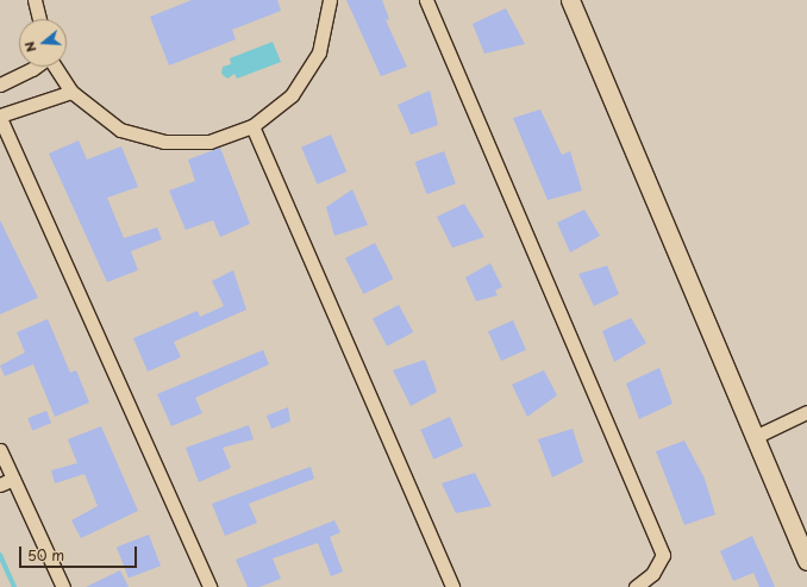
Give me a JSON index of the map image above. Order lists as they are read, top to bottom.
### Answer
{
  "scale_bar": "50 m",
  "north": "left"
}
